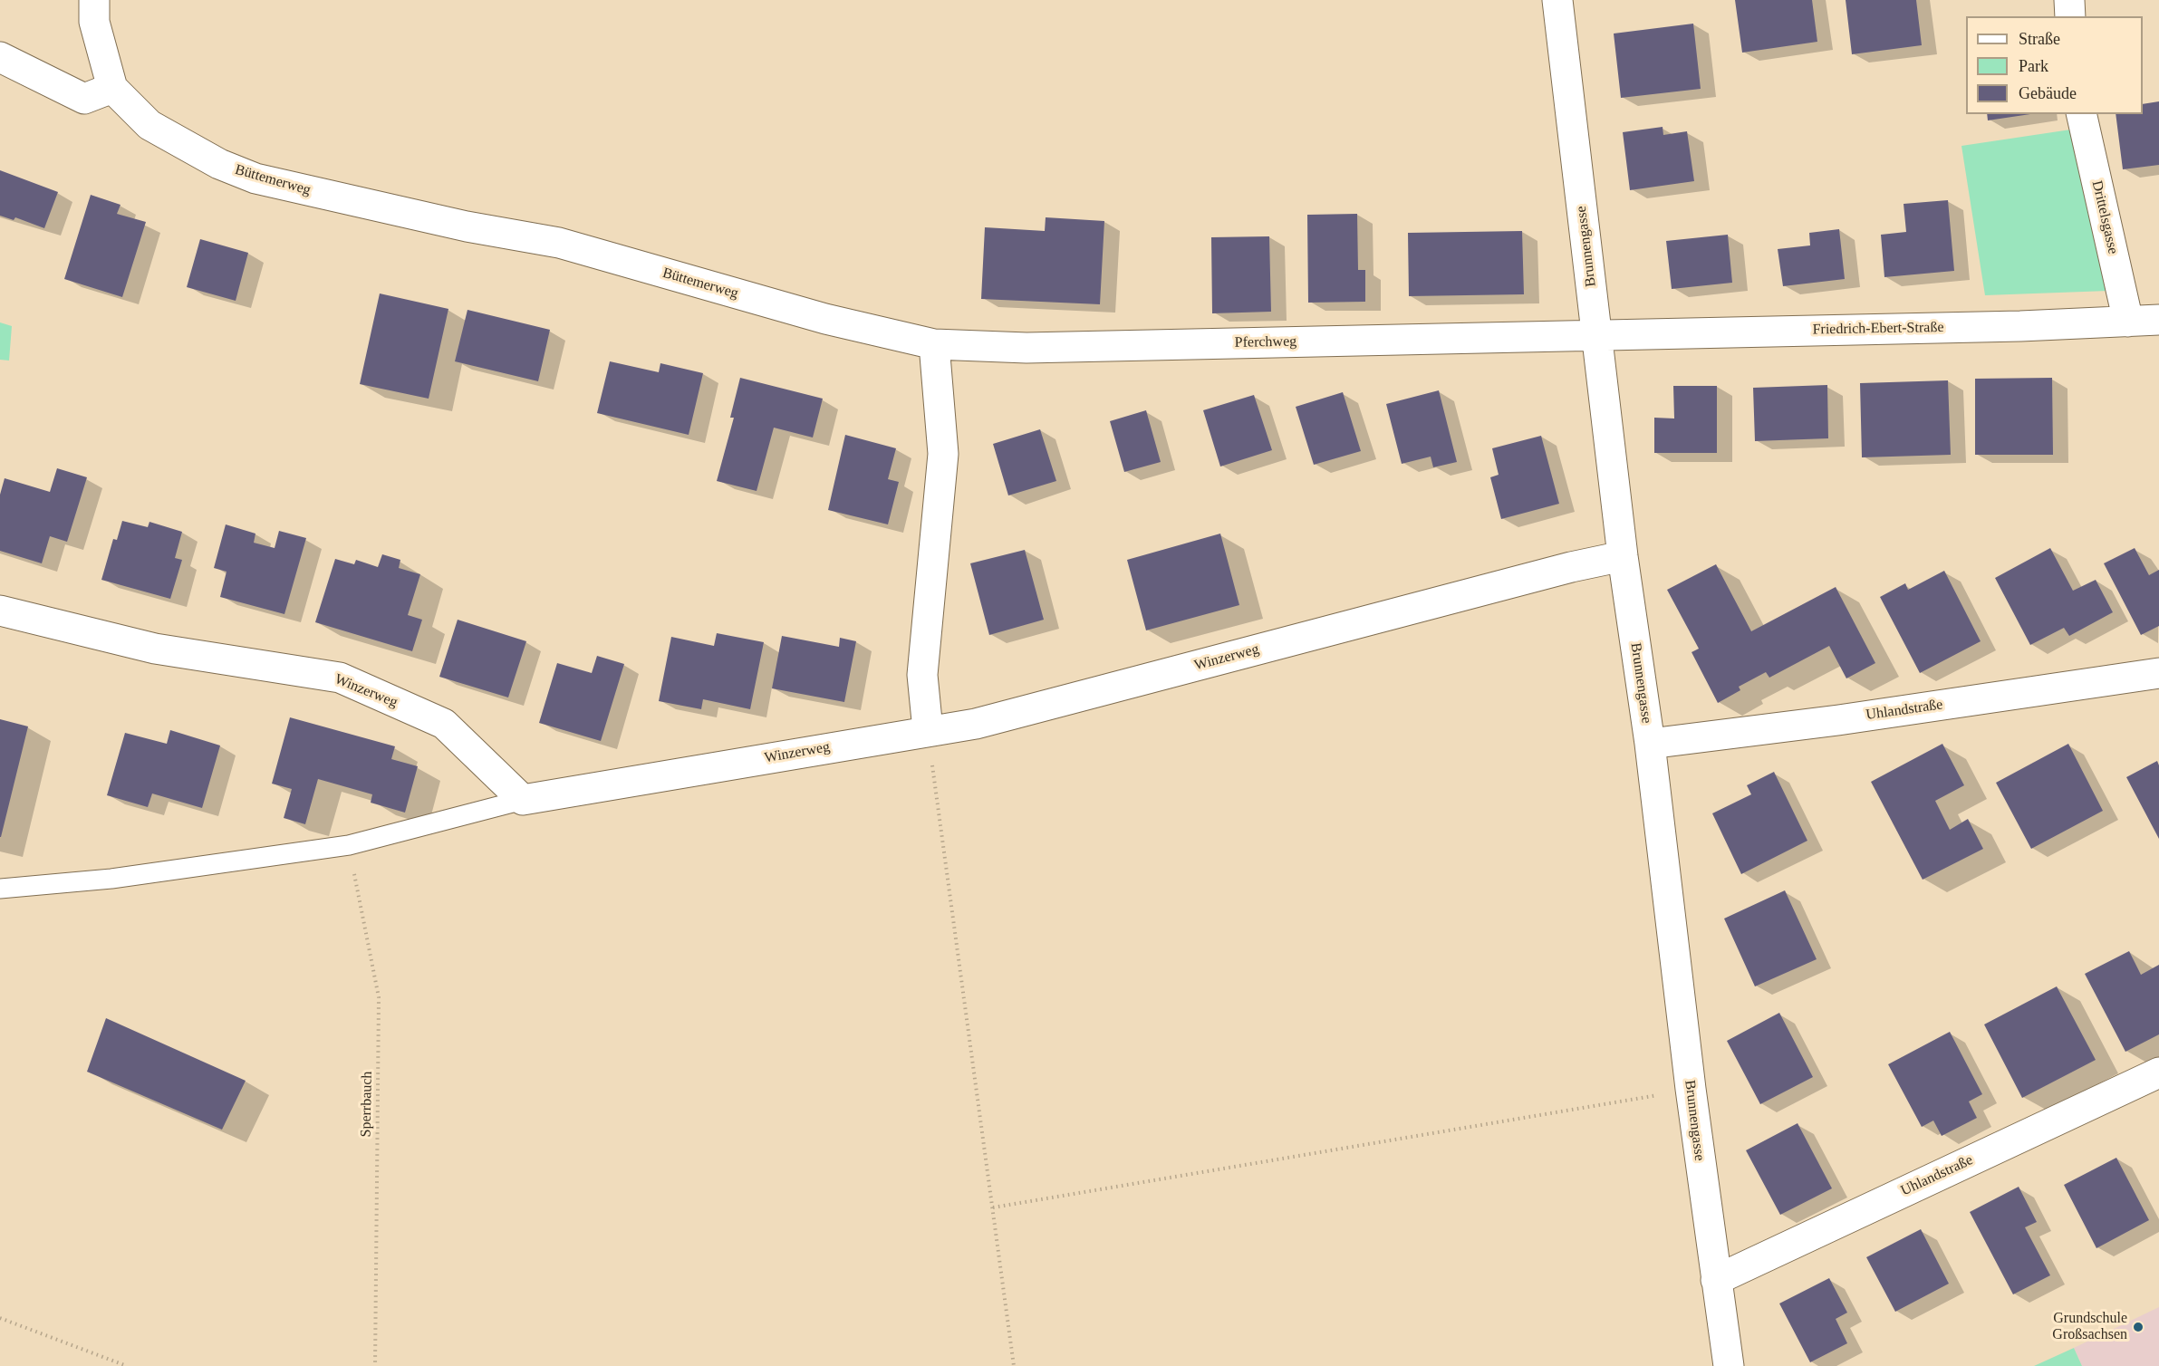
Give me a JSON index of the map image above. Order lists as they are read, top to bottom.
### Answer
{
  "streets": {
    "street": [
      "Büttemerweg",
      "Drittelsgasse",
      "Brunnengasse",
      "Friedrich-Ebert-Straße",
      "Pferchweg",
      "Winzerweg",
      "Uhlandstraße"
    ],
    "path": ["Sperrbauch"]
  },
  "crossings": [
    ["Büttemerweg", "Pferchweg"],
    ["Drittelsgasse", "Friedrich-Ebert-Straße"],
    ["Brunnengasse", "Friedrich-Ebert-Straße"],
    ["Brunnengasse", "Pferchweg"],
    ["Brunnengasse", "Winzerweg"],
    ["Brunnengasse", "Uhlandstraße"],
    ["Friedrich-Ebert-Straße", "Pferchweg"]
  ],
  "places": ["Grundschule Großsachsen"],
  "legend": ["Straße", "Park", "Gebäude"]
}
